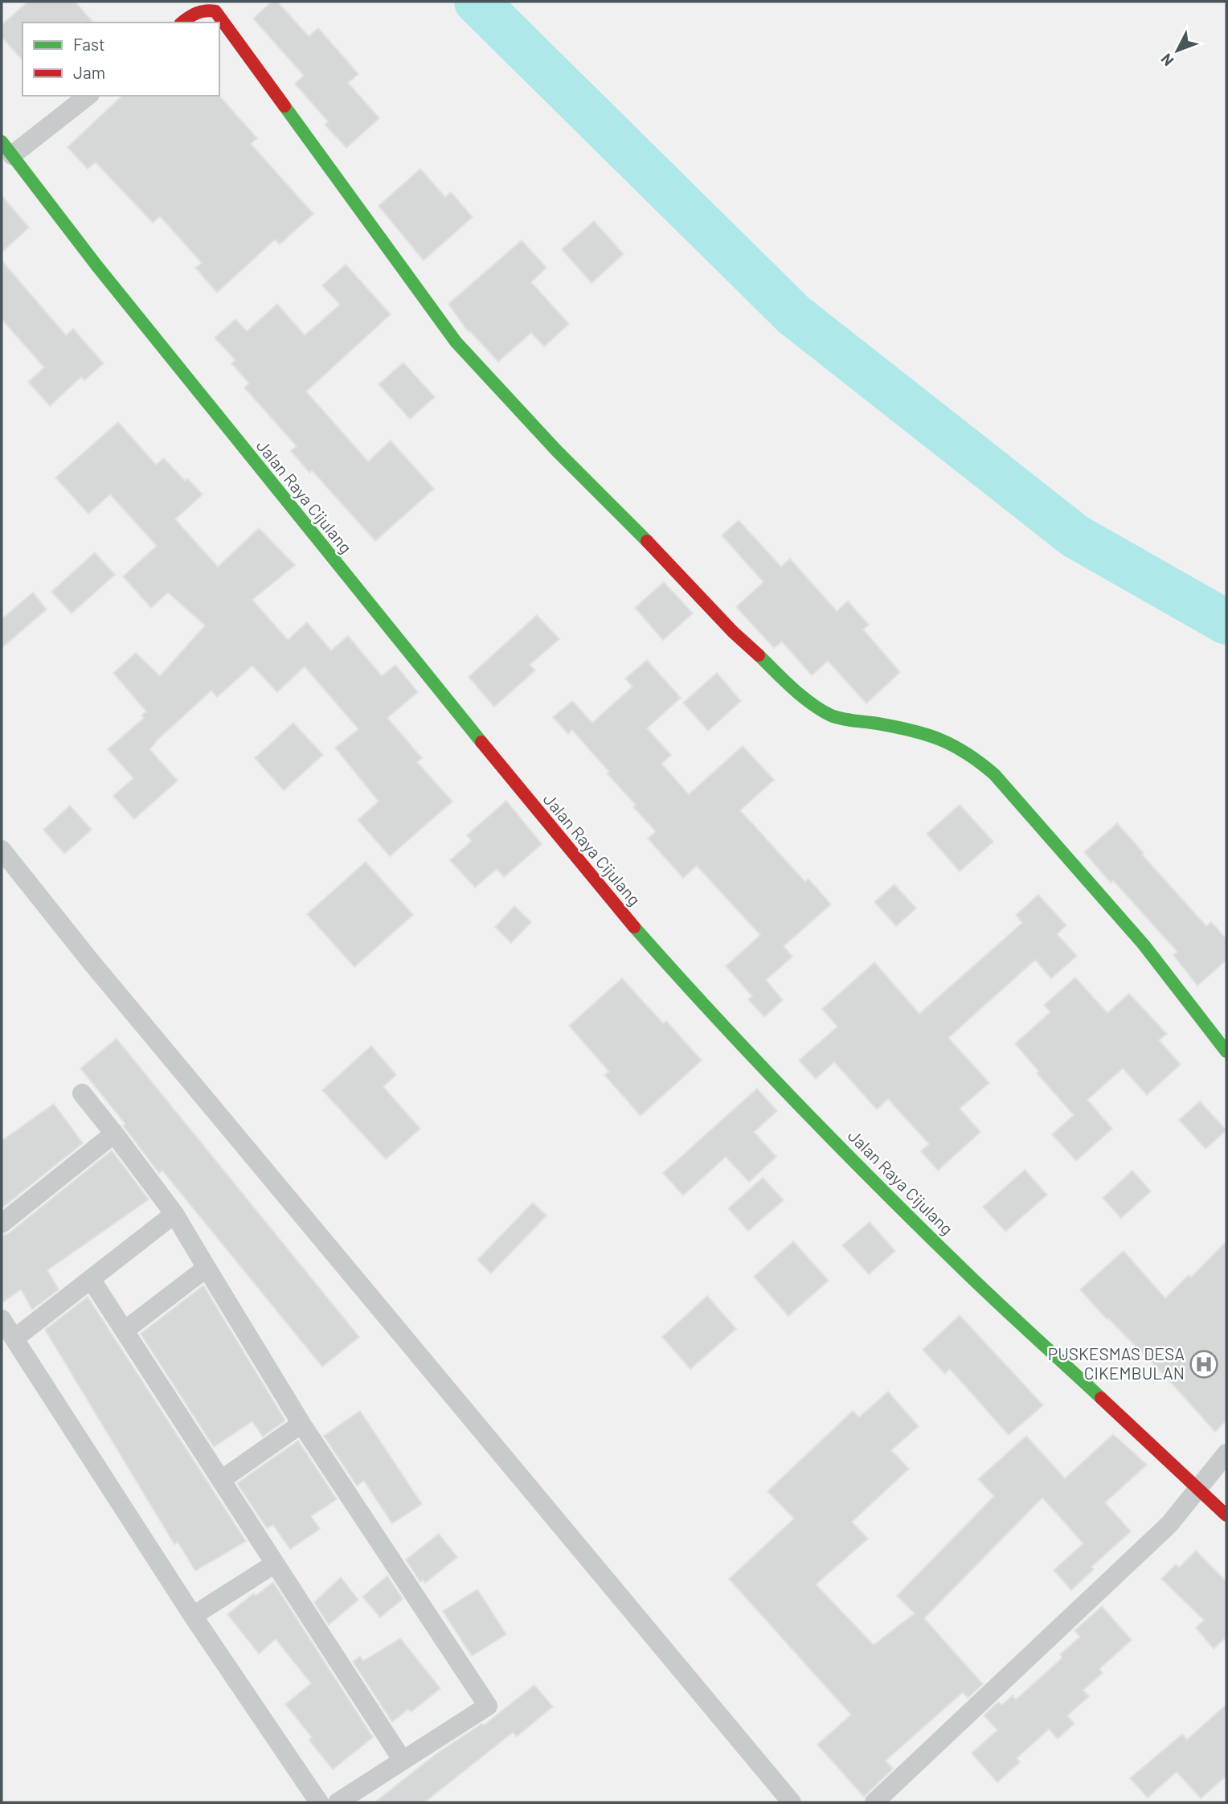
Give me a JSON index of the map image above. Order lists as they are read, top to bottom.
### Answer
{
  "streets": {
    "main road": ["Jalan Raya Cijulang"]
  },
  "places": {
    "hospital": ["PUSKESMAS DESA CIKEMBULAN"]
  },
  "legend": ["Fast", "Jam"],
  "north": "bottom left"
}
